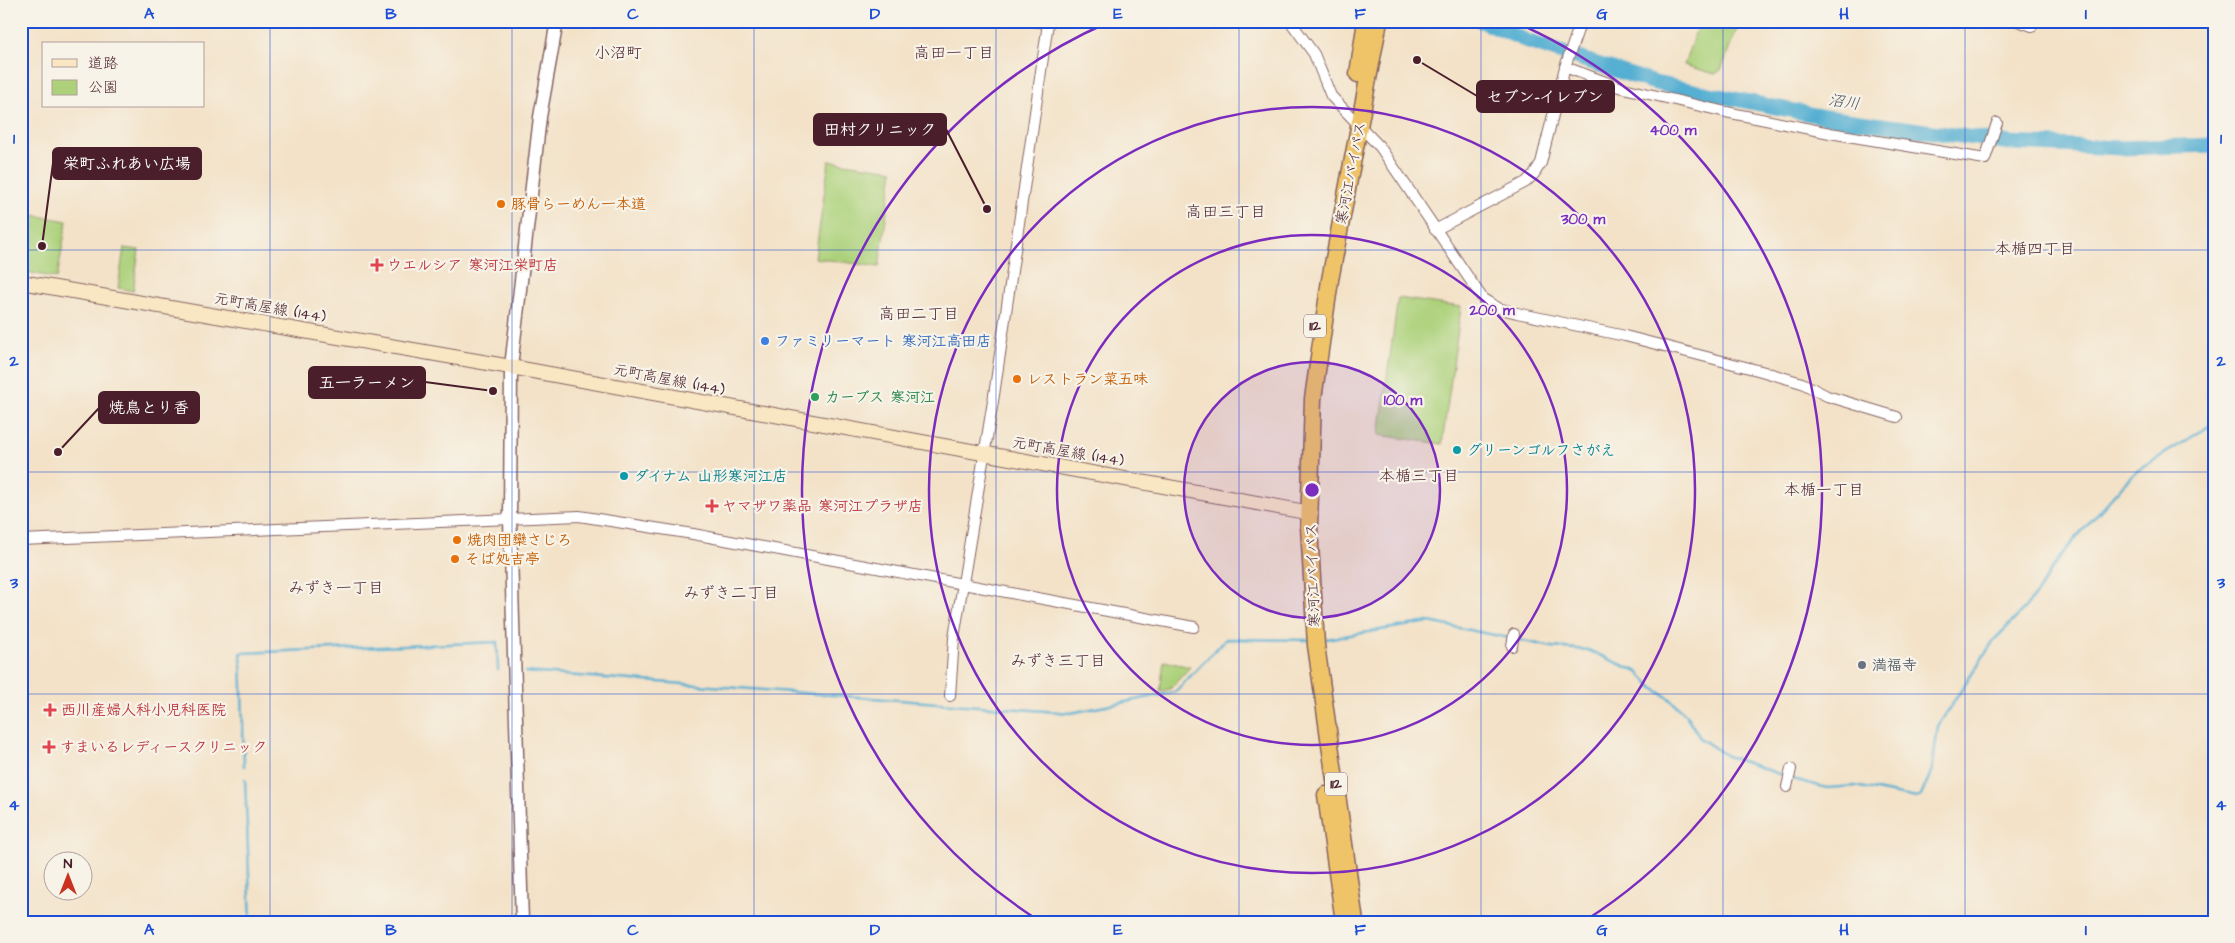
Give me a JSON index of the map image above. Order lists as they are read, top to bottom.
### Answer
{
  "streets": {
    "highway": ["寒河江バイパス", "112"],
    "main road": ["元町高屋線 (144)"]
  },
  "crossings": [
    ["寒河江バイパス", "元町高屋線 (144)"]
  ],
  "districts": [
    "小沼町",
    "高田一丁目",
    "高田三丁目",
    "本楯四丁目",
    "高田二丁目",
    "本楯三丁目",
    "本楯一丁目",
    "みずき一丁目",
    "みずき二丁目",
    "みずき三丁目"
  ],
  "water": ["沼川"],
  "places": {
    "other": [
      "セブン-イレブン",
      "豚骨らーめん一本道",
      "田村クリニック",
      "栄町ふれあい広場",
      "ファミリーマート 寒河江高田店",
      "レストラン菜五味",
      "五一ラーメン",
      "カーブス 寒河江",
      "グリーンゴルフさがえ",
      "焼鳥とり香",
      "ダイナム 山形寒河江店",
      "焼肉団欒さじろ",
      "そば処吉亭",
      "満福寺"
    ],
    "health": [
      "ウエルシア 寒河江栄町店",
      "ヤマザワ薬品 寒河江プラザ店",
      "西川産婦人科小児科医院",
      "すまいるレディースクリニック"
    ]
  },
  "legend": ["道路", "公園"],
  "north": "top",
  "grid": {
    "columns": [
      "A",
      "B",
      "C",
      "D",
      "E",
      "F",
      "G",
      "H",
      "I"
    ],
    "rows": [
      "1",
      "2",
      "3",
      "4"
    ]
  },
  "rings": [
    "400 m",
    "300 m",
    "200 m",
    "100 m"
  ]
}
